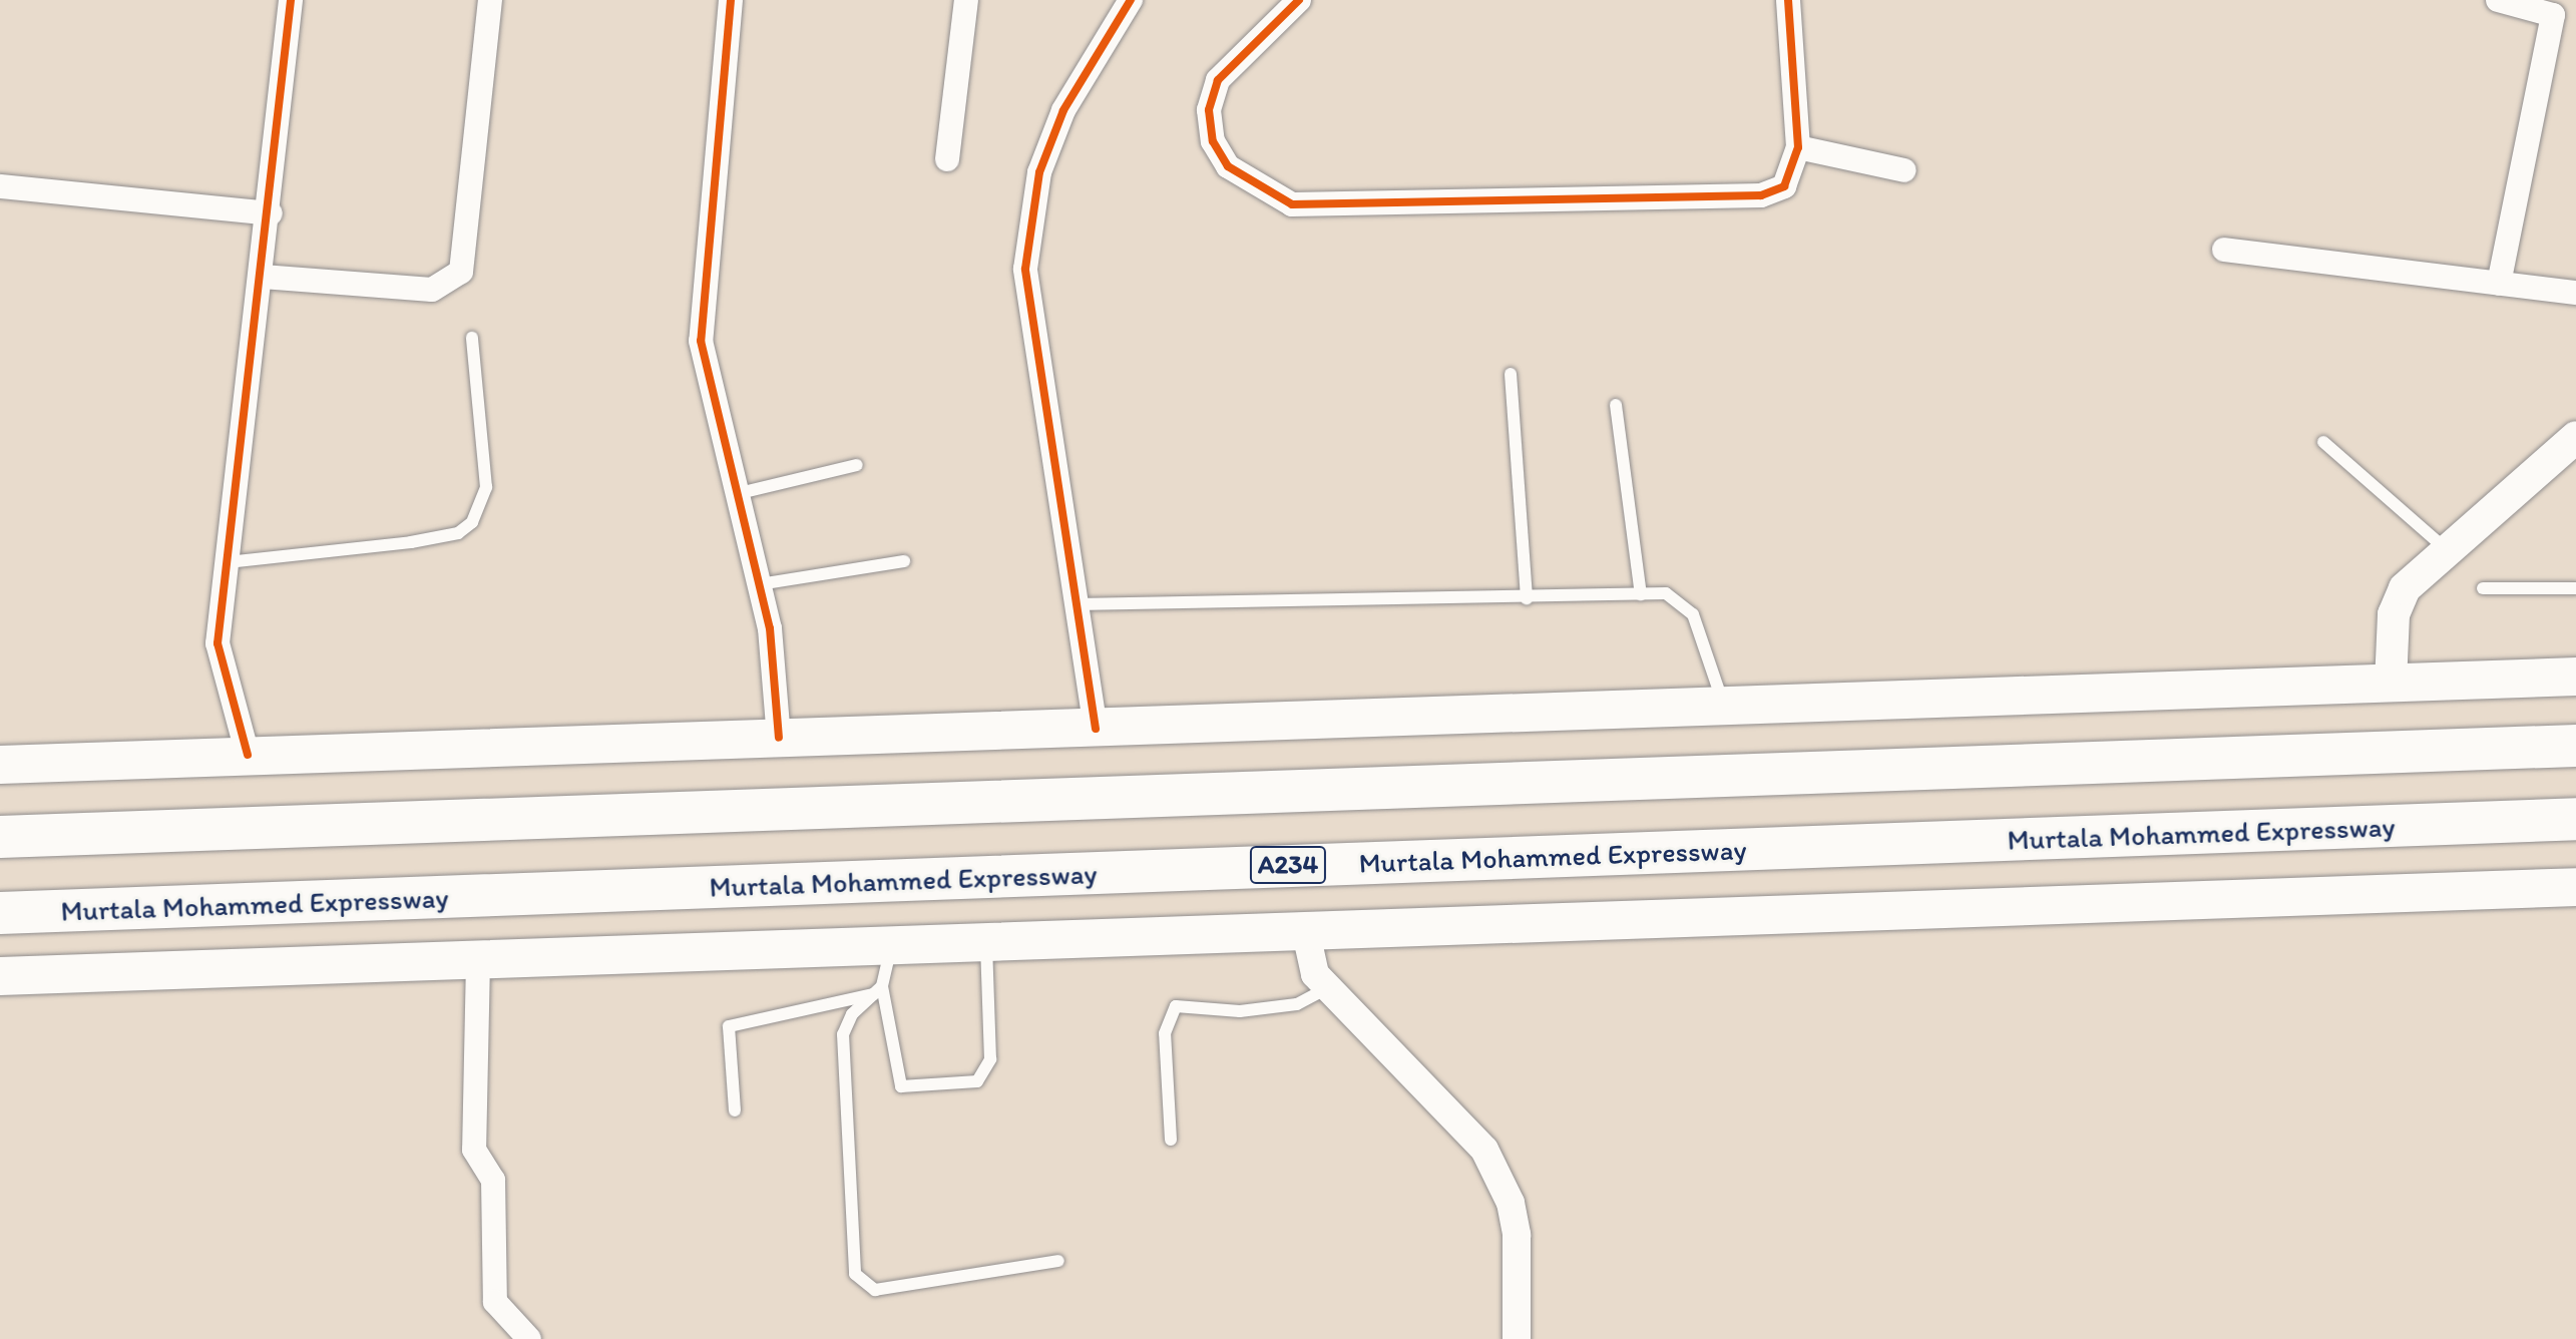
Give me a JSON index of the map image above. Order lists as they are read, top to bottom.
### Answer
{
  "streets": {
    "highway": ["Murtala Mohammed Expressway", "A234"]
  }
}
